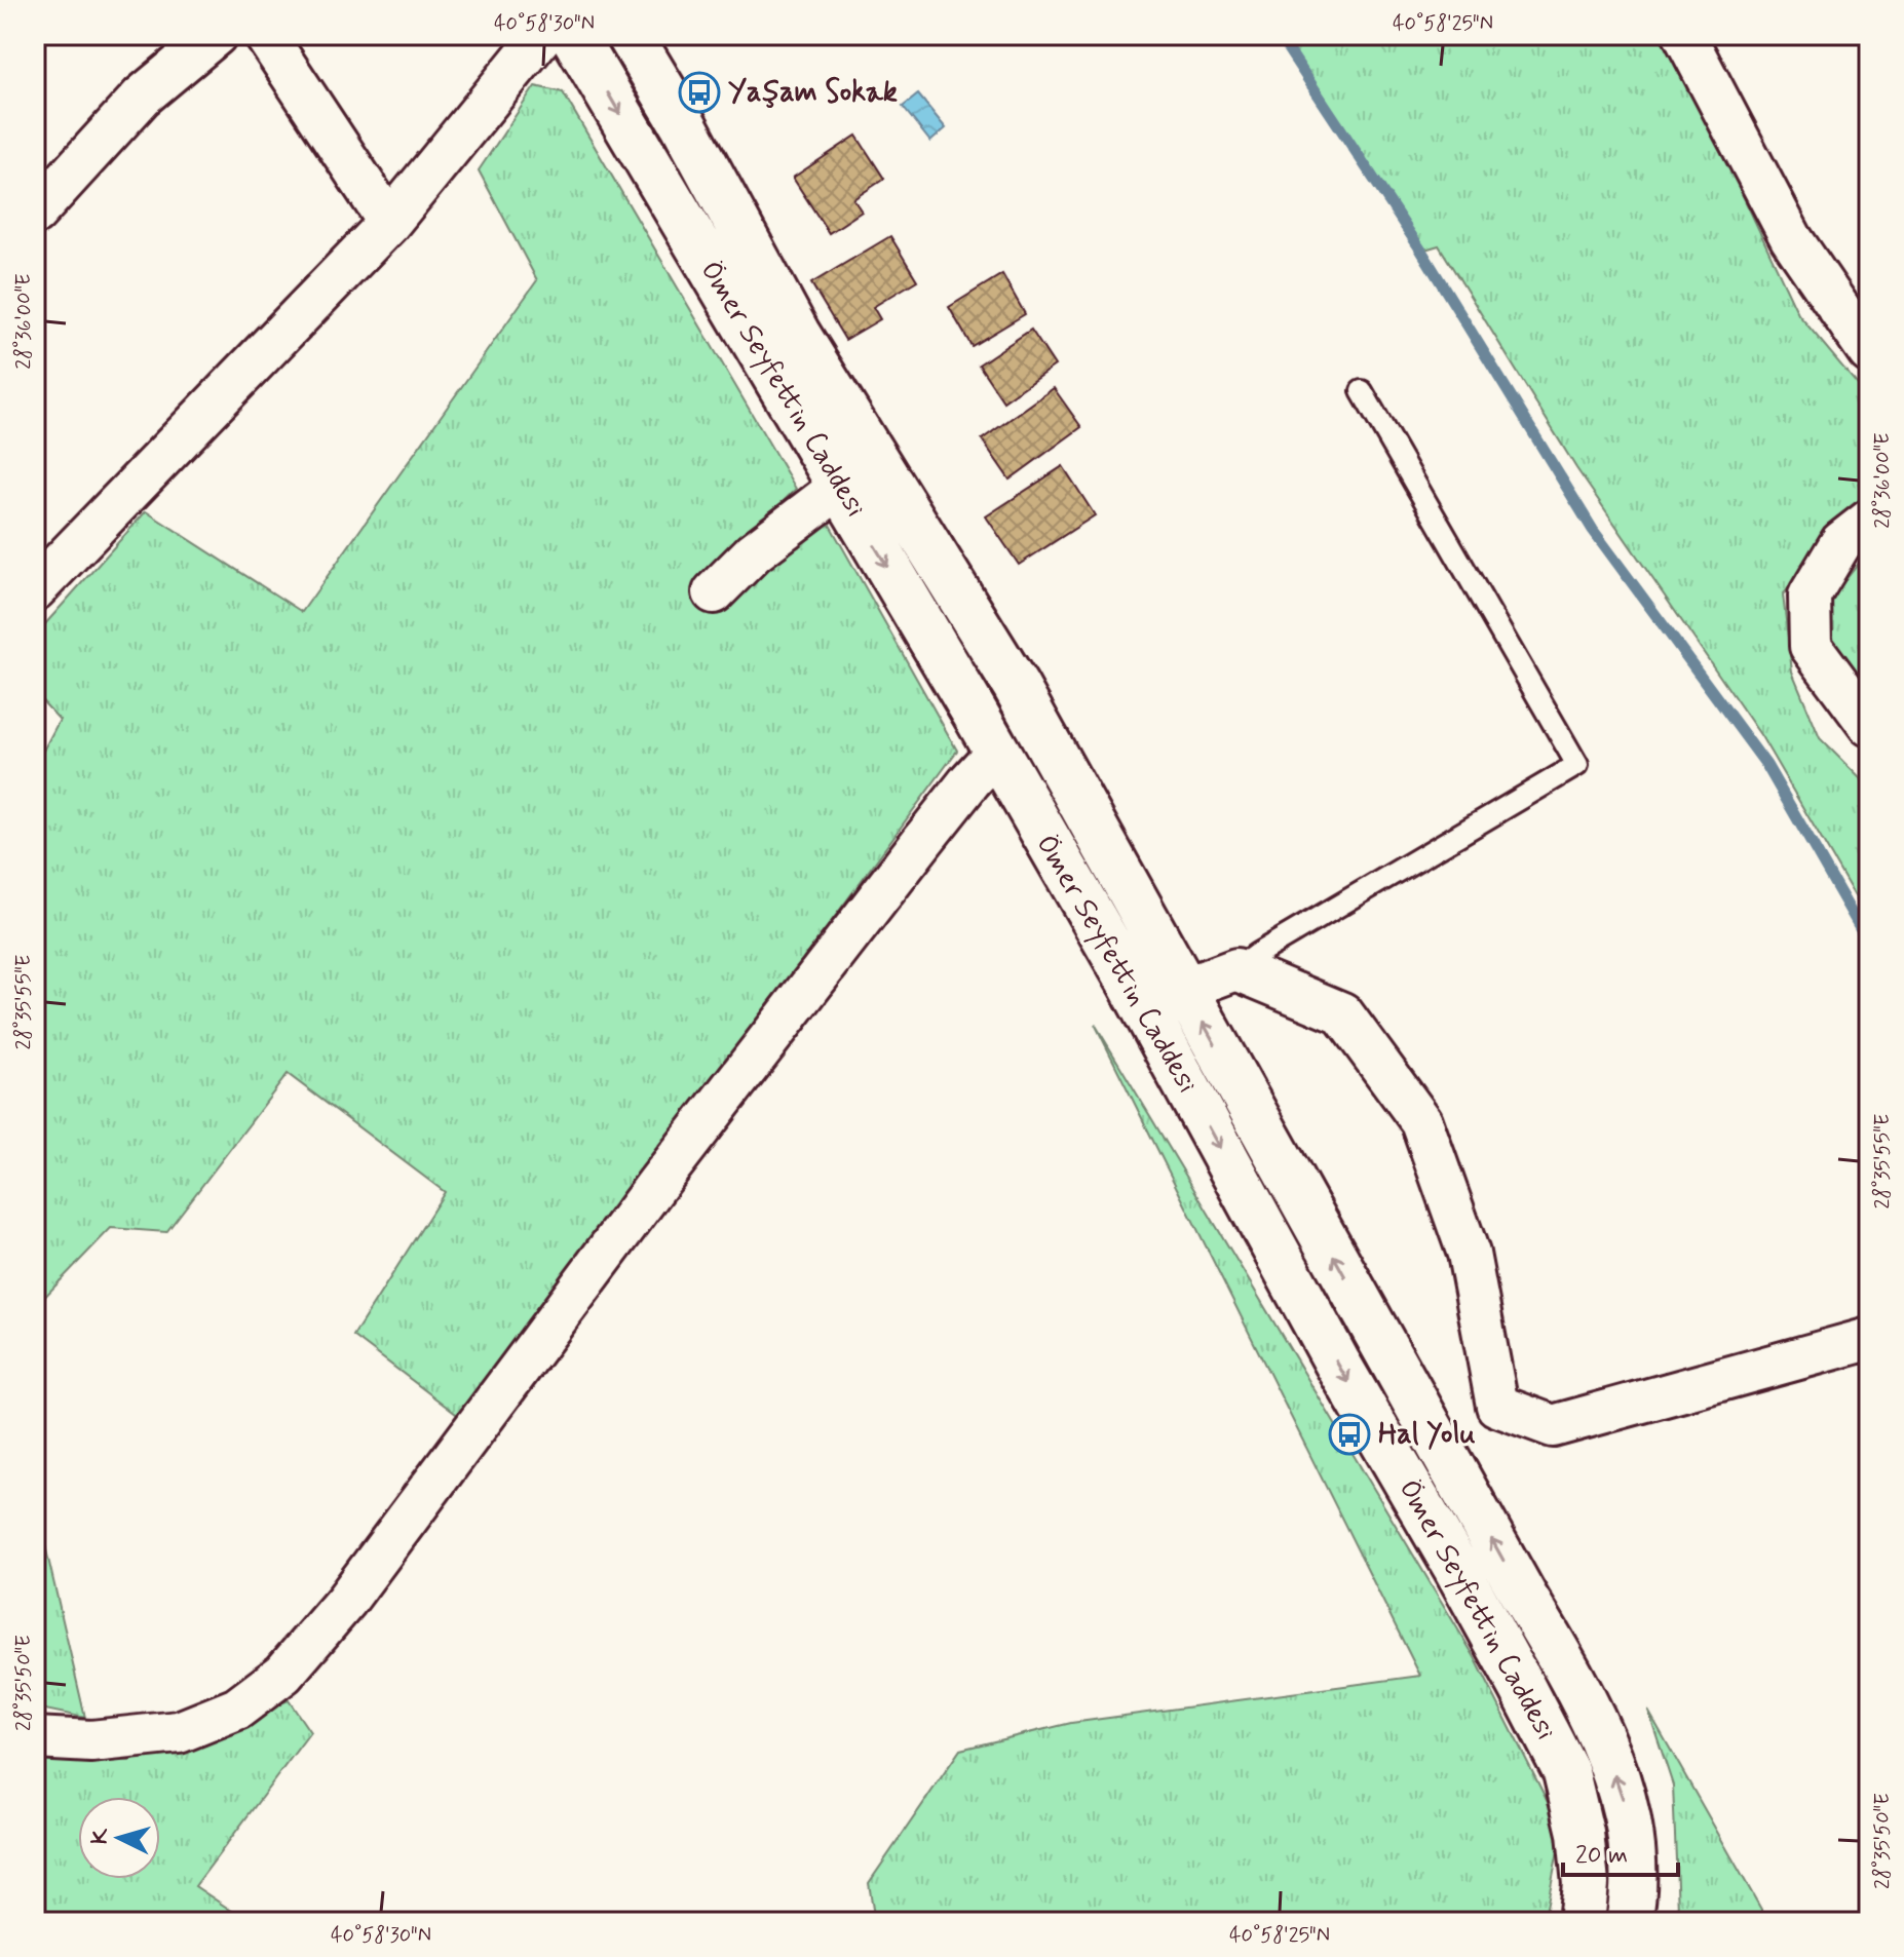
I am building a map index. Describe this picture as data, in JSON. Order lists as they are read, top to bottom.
{
  "streets": {
    "street": ["Ömer Seyfettin Caddesi"]
  },
  "places": {
    "bus stop": ["Yaşam Sokak", "Hal Yolu"]
  },
  "scale_bar": "20 m",
  "north": "left",
  "coordinates": [
    "40°58'30\"N",
    "40°58'25\"N",
    "28°36'00\"E",
    "28°35'55\"E",
    "28°35'50\"E"
  ]
}
